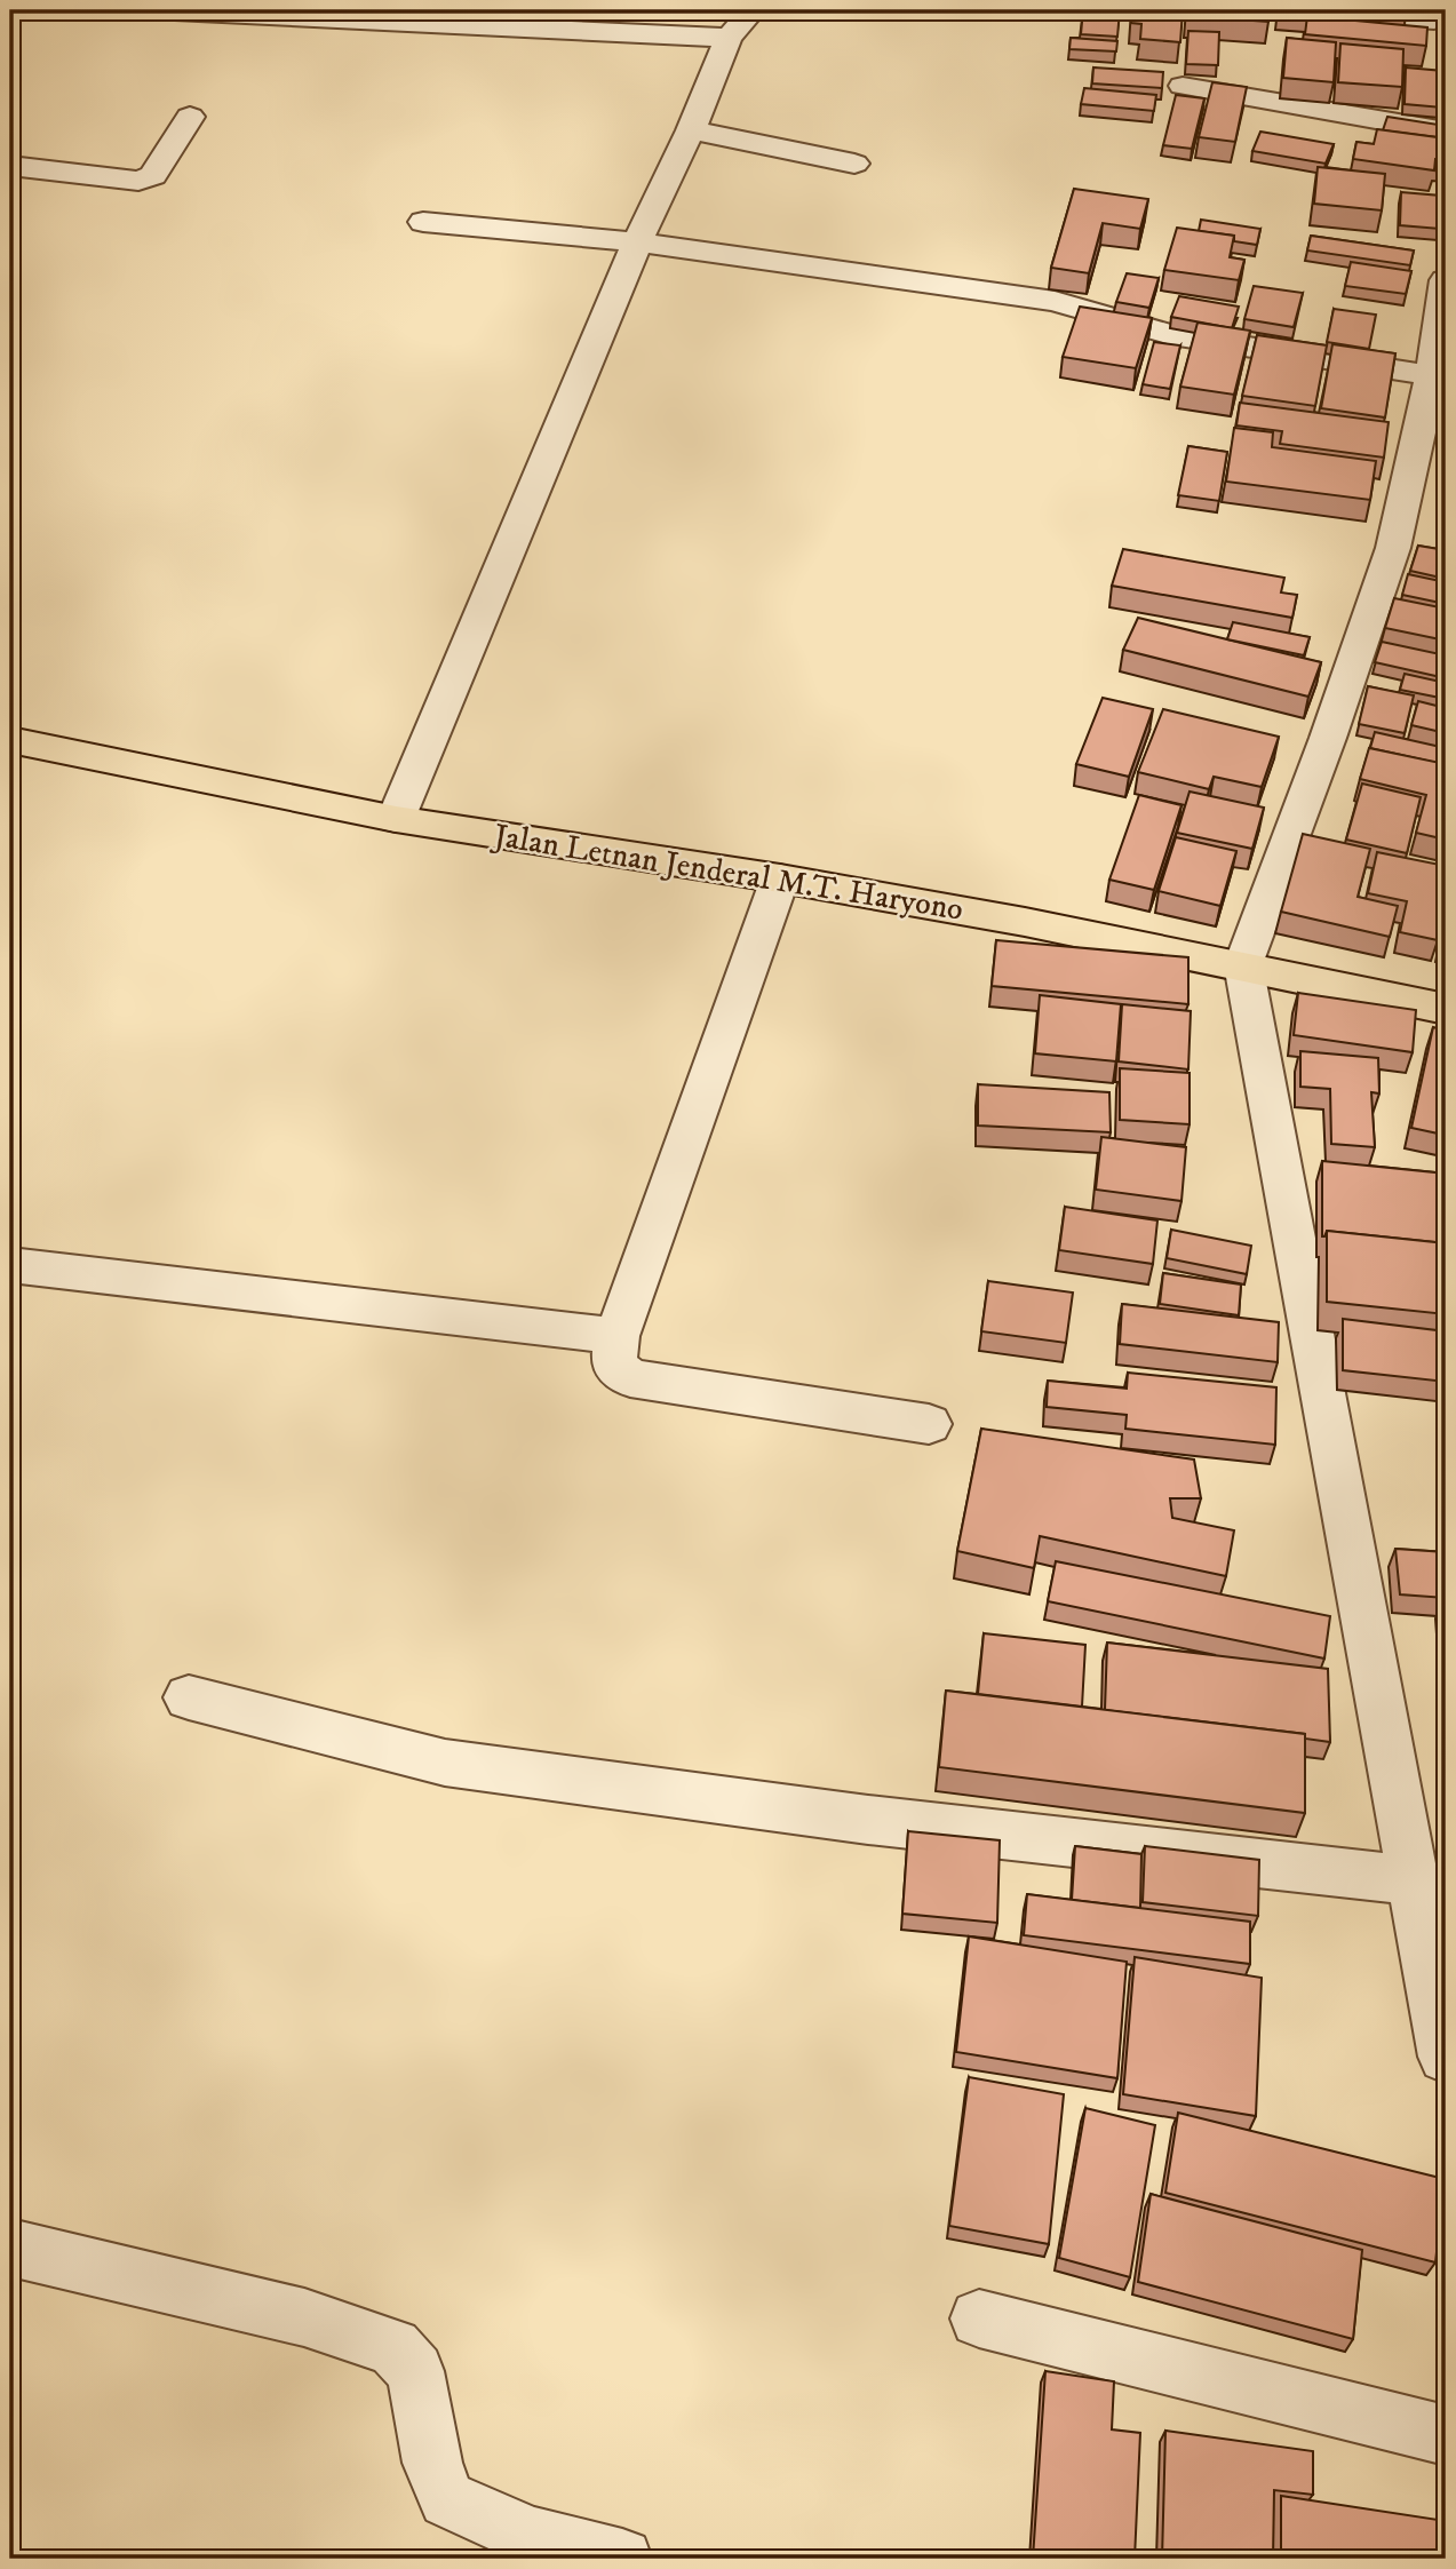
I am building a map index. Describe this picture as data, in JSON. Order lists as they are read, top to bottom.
{
  "streets": {
    "main road": ["Jalan Letnan Jenderal M.T. Haryono"]
  }
}
